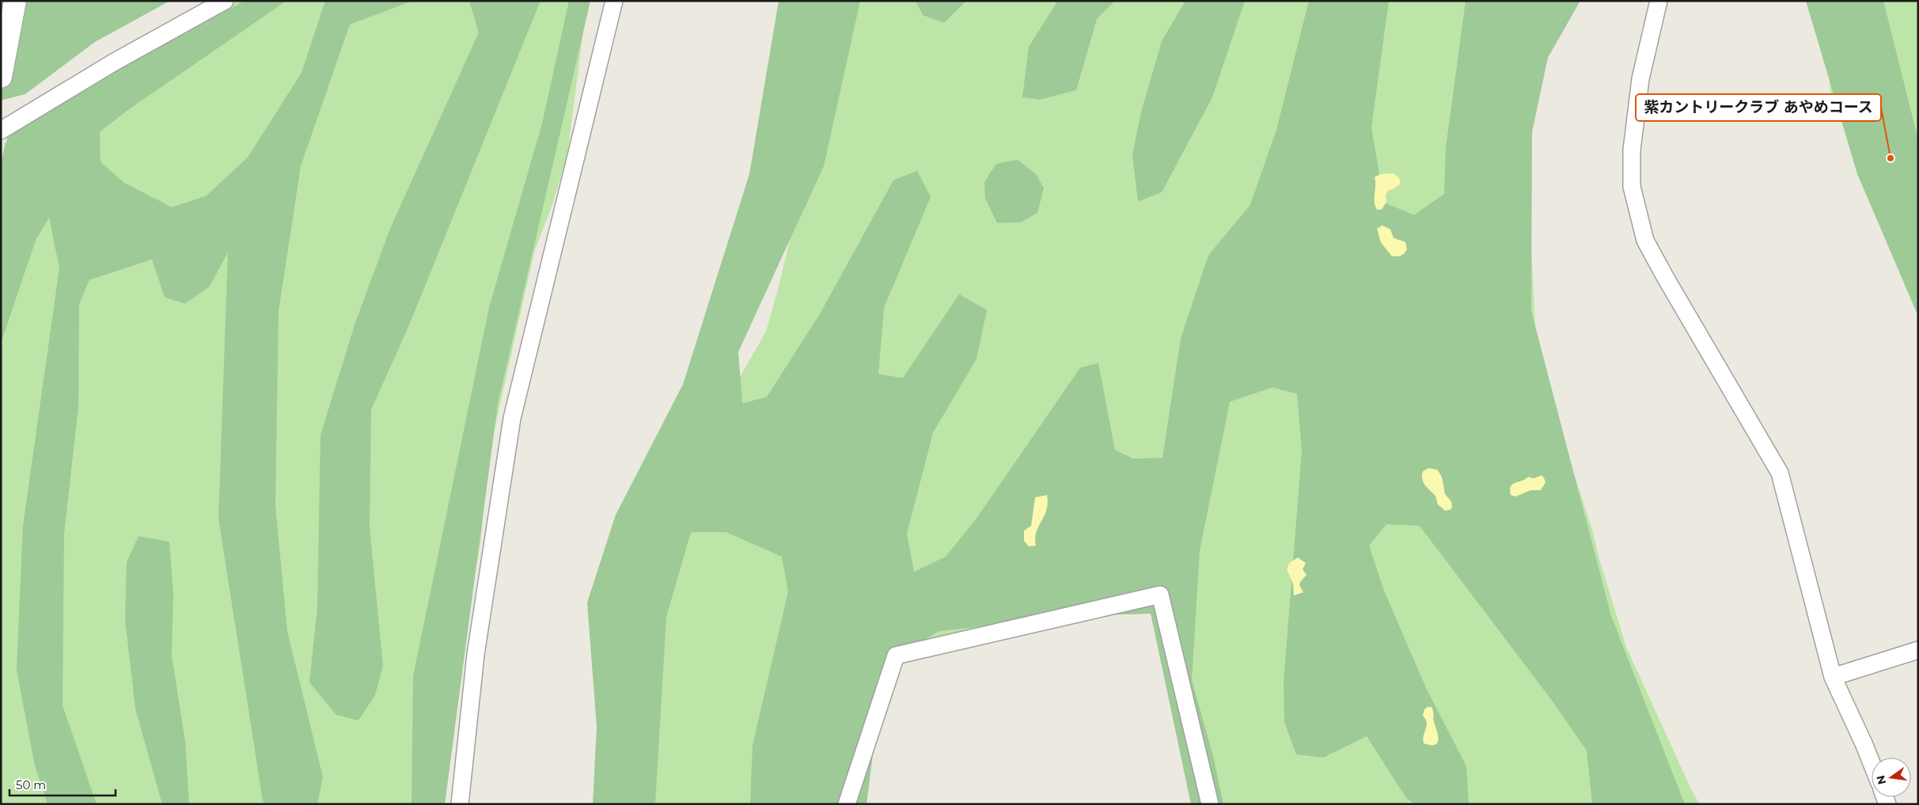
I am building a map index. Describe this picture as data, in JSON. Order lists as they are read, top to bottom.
{
  "places": ["紫カントリークラブ あやめコース"],
  "scale_bar": "50 m",
  "north": "left"
}
